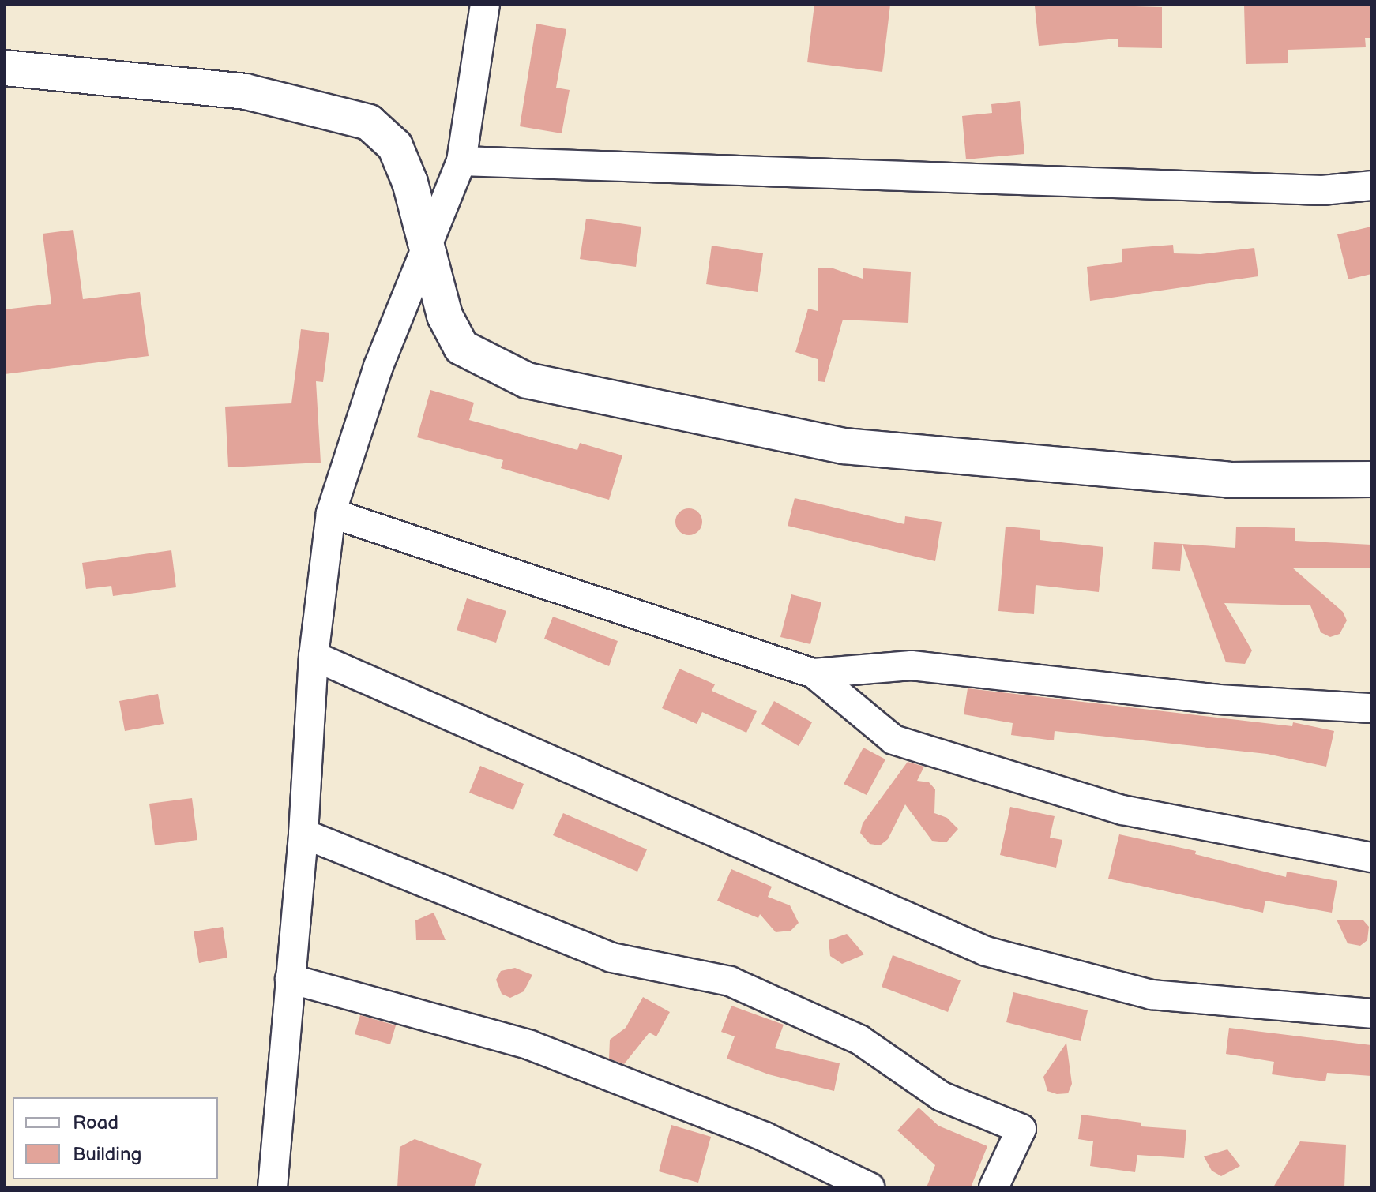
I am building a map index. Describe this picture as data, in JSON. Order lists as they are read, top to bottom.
{
  "legend": ["Road", "Building"]
}
